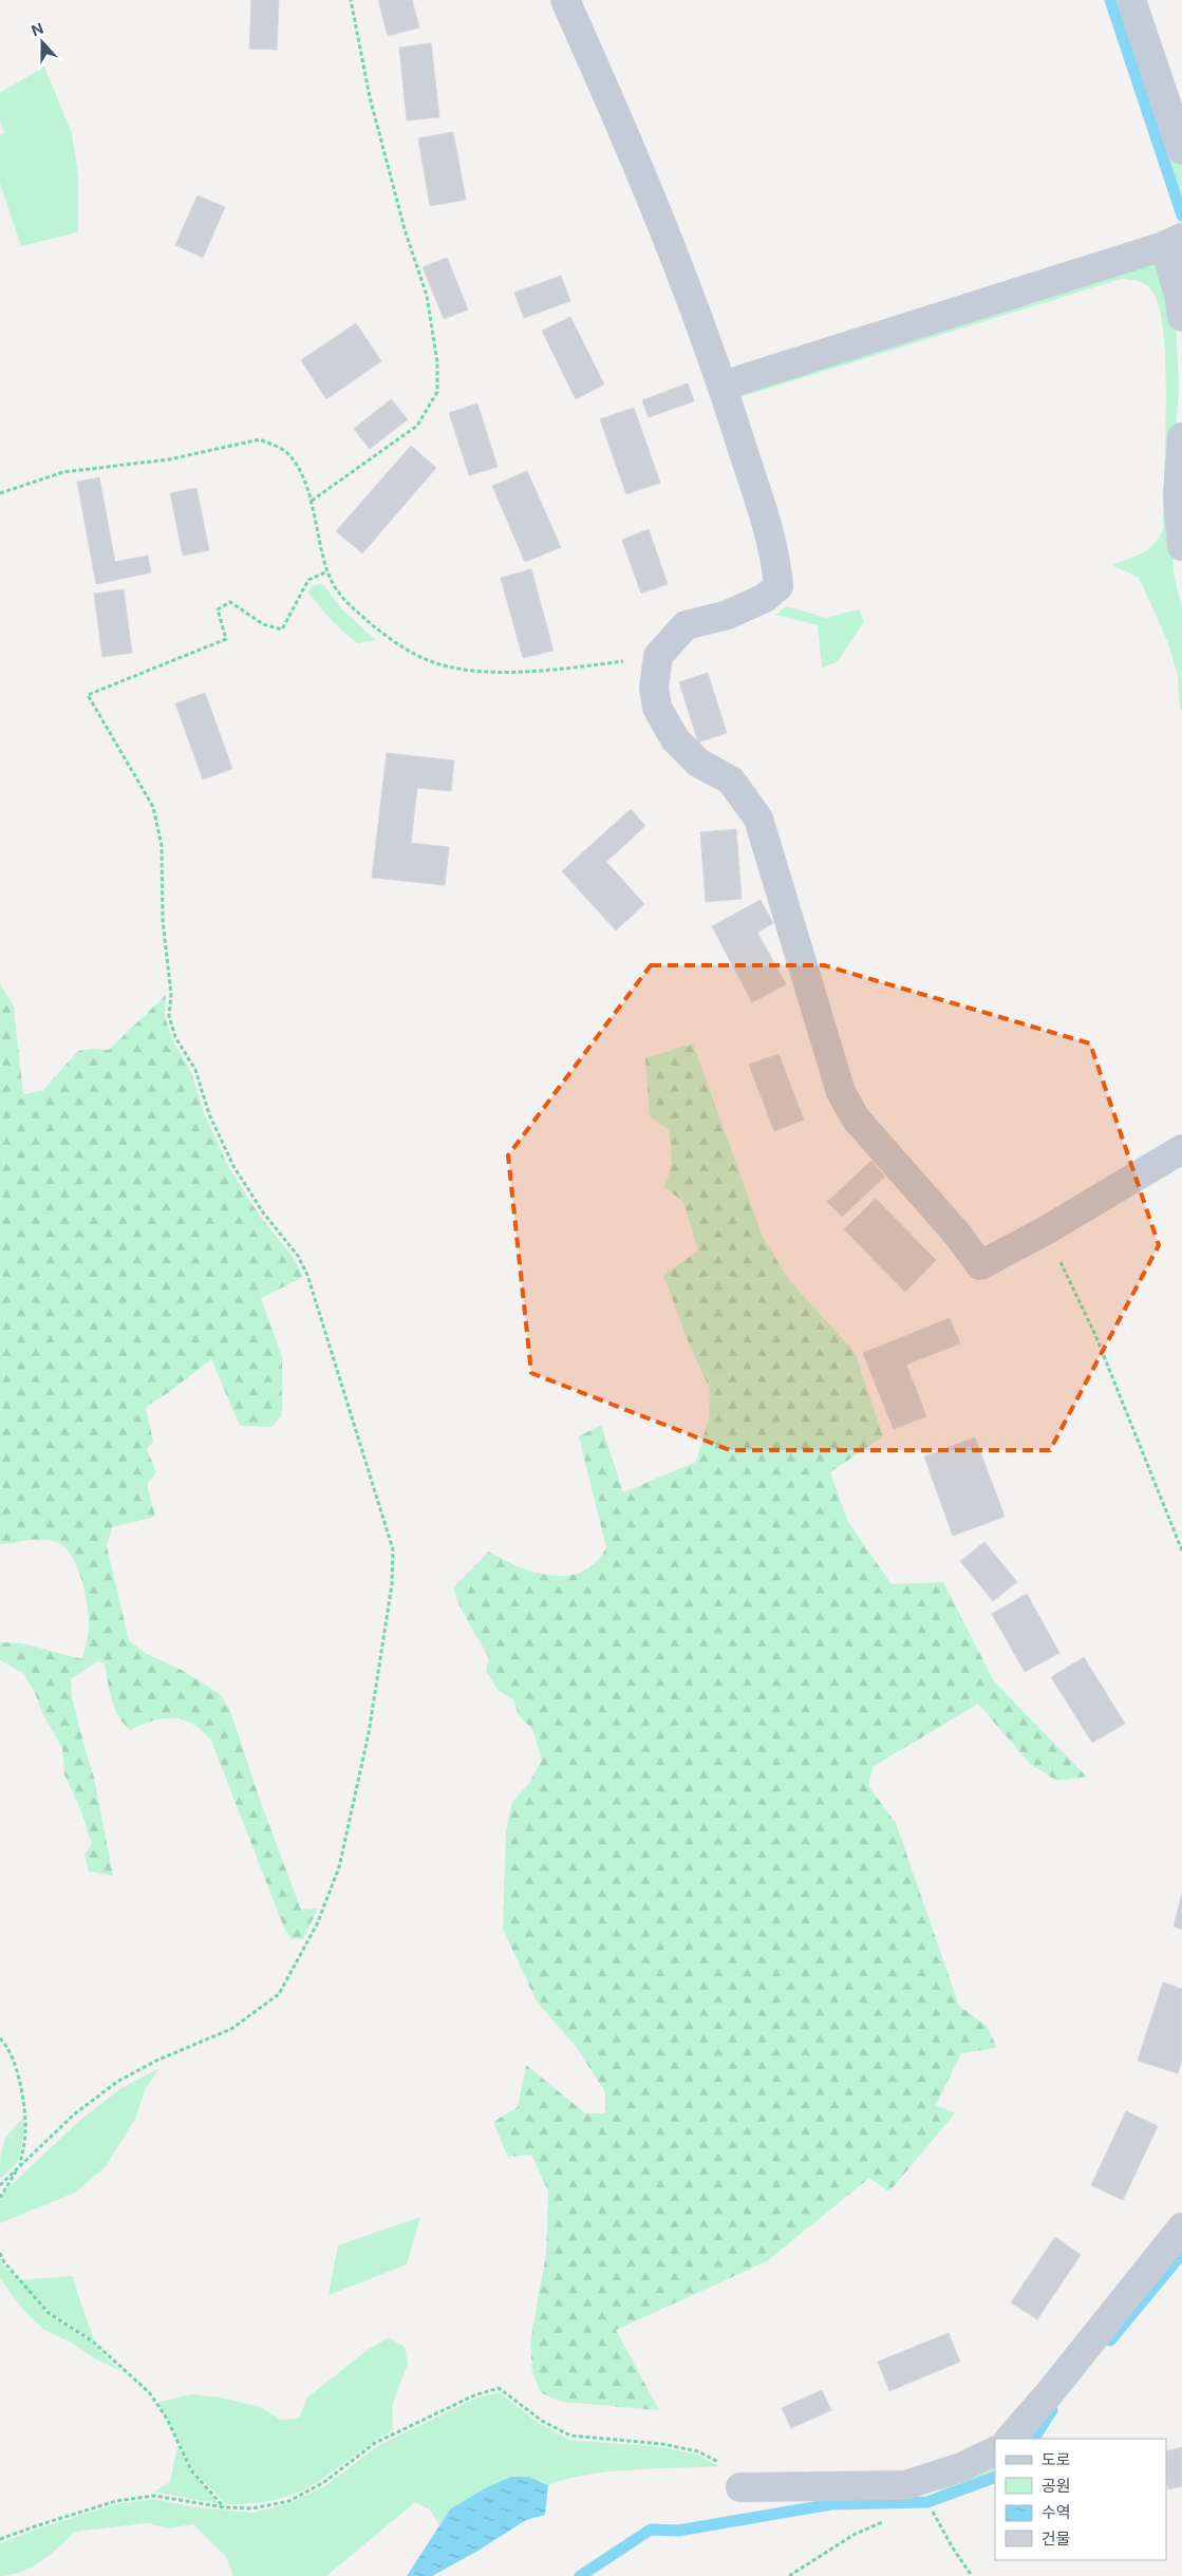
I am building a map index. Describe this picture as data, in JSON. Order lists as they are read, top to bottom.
{
  "legend": [
    "도로",
    "공원",
    "수역",
    "건물"
  ],
  "north": "top"
}
